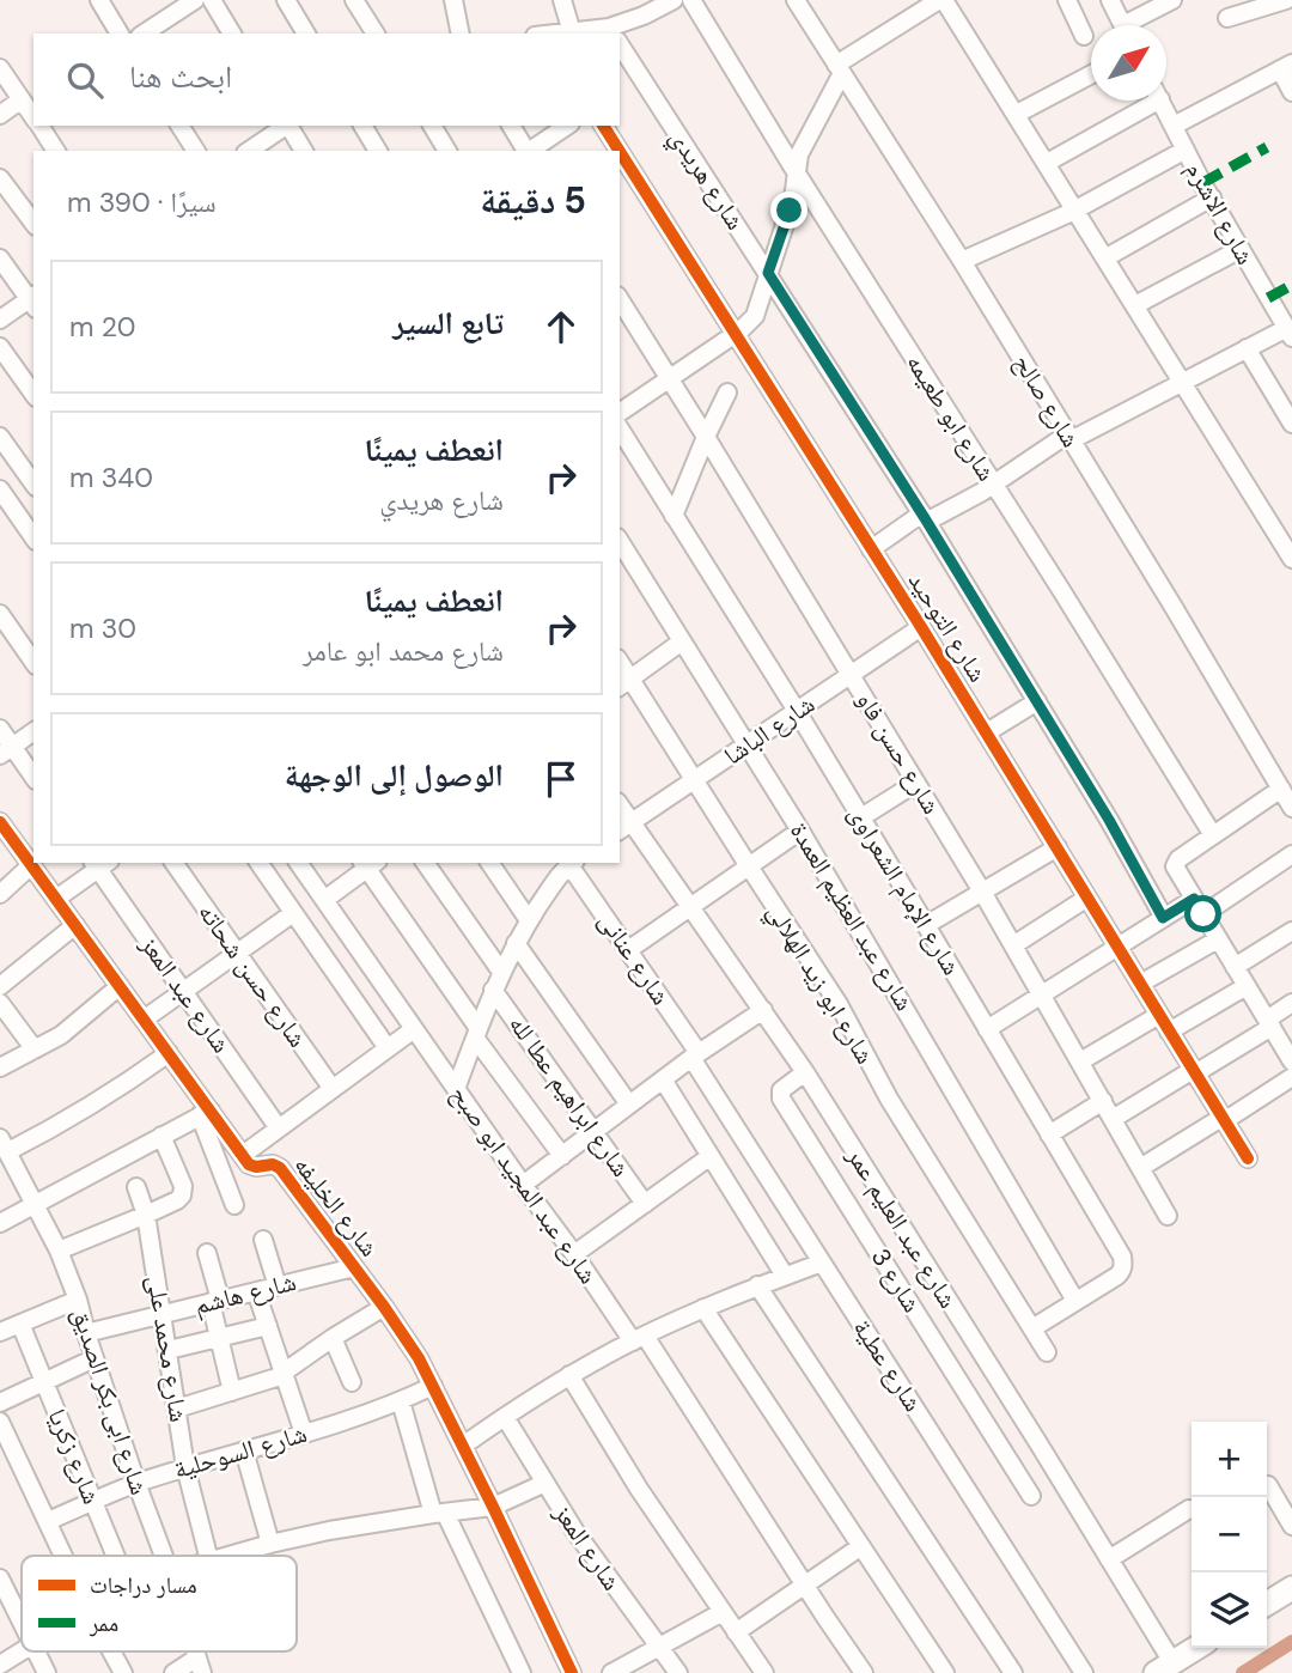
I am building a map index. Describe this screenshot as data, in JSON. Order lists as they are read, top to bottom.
{
  "streets": {
    "street": [
      "شارع هريدي",
      "شارع الاشرم",
      "شارع صالح",
      "شارع ابو طعيمه",
      "شارع التوحيد",
      "شارع الباشا",
      "شارع حسن فاو",
      "شارع الإمام الشعراوى",
      "شارع عبد العظيم العمدة",
      "شارع عنانى",
      "شارع حسن شحاته",
      "شارع ابو زيد الهلالي",
      "شارع عبد المعز",
      "شارع ابراهيم عطا لله",
      "شارع عبد المجيد ابو صبح",
      "شارع الخليفه",
      "شارع عبد العليم عمر",
      "شارع 3",
      "شارع هاشم",
      "شارع محمد على",
      "شارع عطية",
      "شارع ابى بكر الصديق",
      "شارع السوحلية",
      "شارع زكريا",
      "شارع المعز"
    ]
  },
  "crossings": [
    ["شارع التوحيد", "شارع الباشا"],
    ["شارع الباشا", "شارع حسن فاو"],
    ["شارع الباشا", "شارع الإمام الشعراوى"],
    ["شارع الباشا", "شارع عبد العظيم العمدة"],
    ["شارع الباشا", "شارع ابو زيد الهلالي"],
    ["شارع الباشا", "شارع عبد العليم عمر"],
    ["شارع الإمام الشعراوى", "شارع عبد العظيم العمدة"],
    ["شارع الإمام الشعراوى", "شارع ابو زيد الهلالي"],
    ["شارع عنانى", "شارع عطية"],
    ["شارع الخليفه", "شارع هاشم"],
    ["شارع الخليفه", "شارع السوحلية"],
    ["شارع عبد العليم عمر", "شارع 3"],
    ["شارع هاشم", "شارع محمد على"],
    ["شارع هاشم", "شارع ابى بكر الصديق"],
    ["شارع محمد على", "شارع السوحلية"],
    ["شارع ابى بكر الصديق", "شارع السوحلية"],
    ["شارع السوحلية", "شارع زكريا"]
  ],
  "legend": ["مسار دراجات", "ممر"],
  "north": "top right",
  "page": {
    "search": "ابحث هنا",
    "heading": ["5 دقيقة", "سيرًا · 390 m"],
    "list": [
      ["تابع السير", "20 m"],
      ["انعطف يمينًا", "شارع هريدي", "340 m"],
      ["انعطف يمينًا", "شارع محمد ابو عامر", "30 m"],
      "الوصول إلى الوجهة"
    ],
    "map_buttons": ["+", "−"]
  }
}
